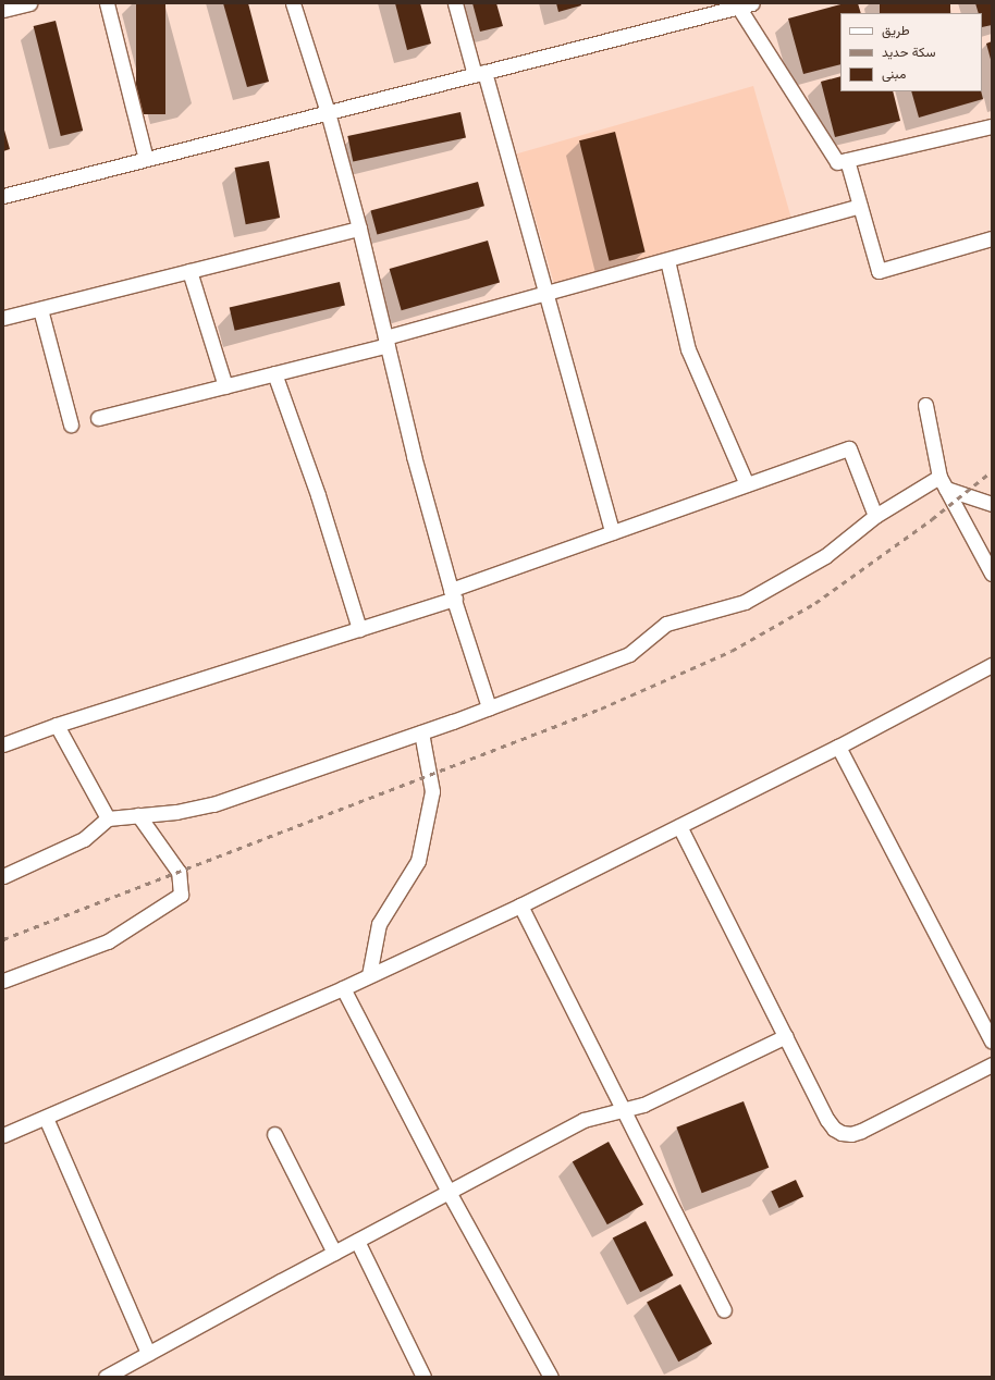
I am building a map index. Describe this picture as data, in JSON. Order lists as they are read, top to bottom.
{
  "legend": ["طريق", "سكة حديد", "مبنى"]
}
